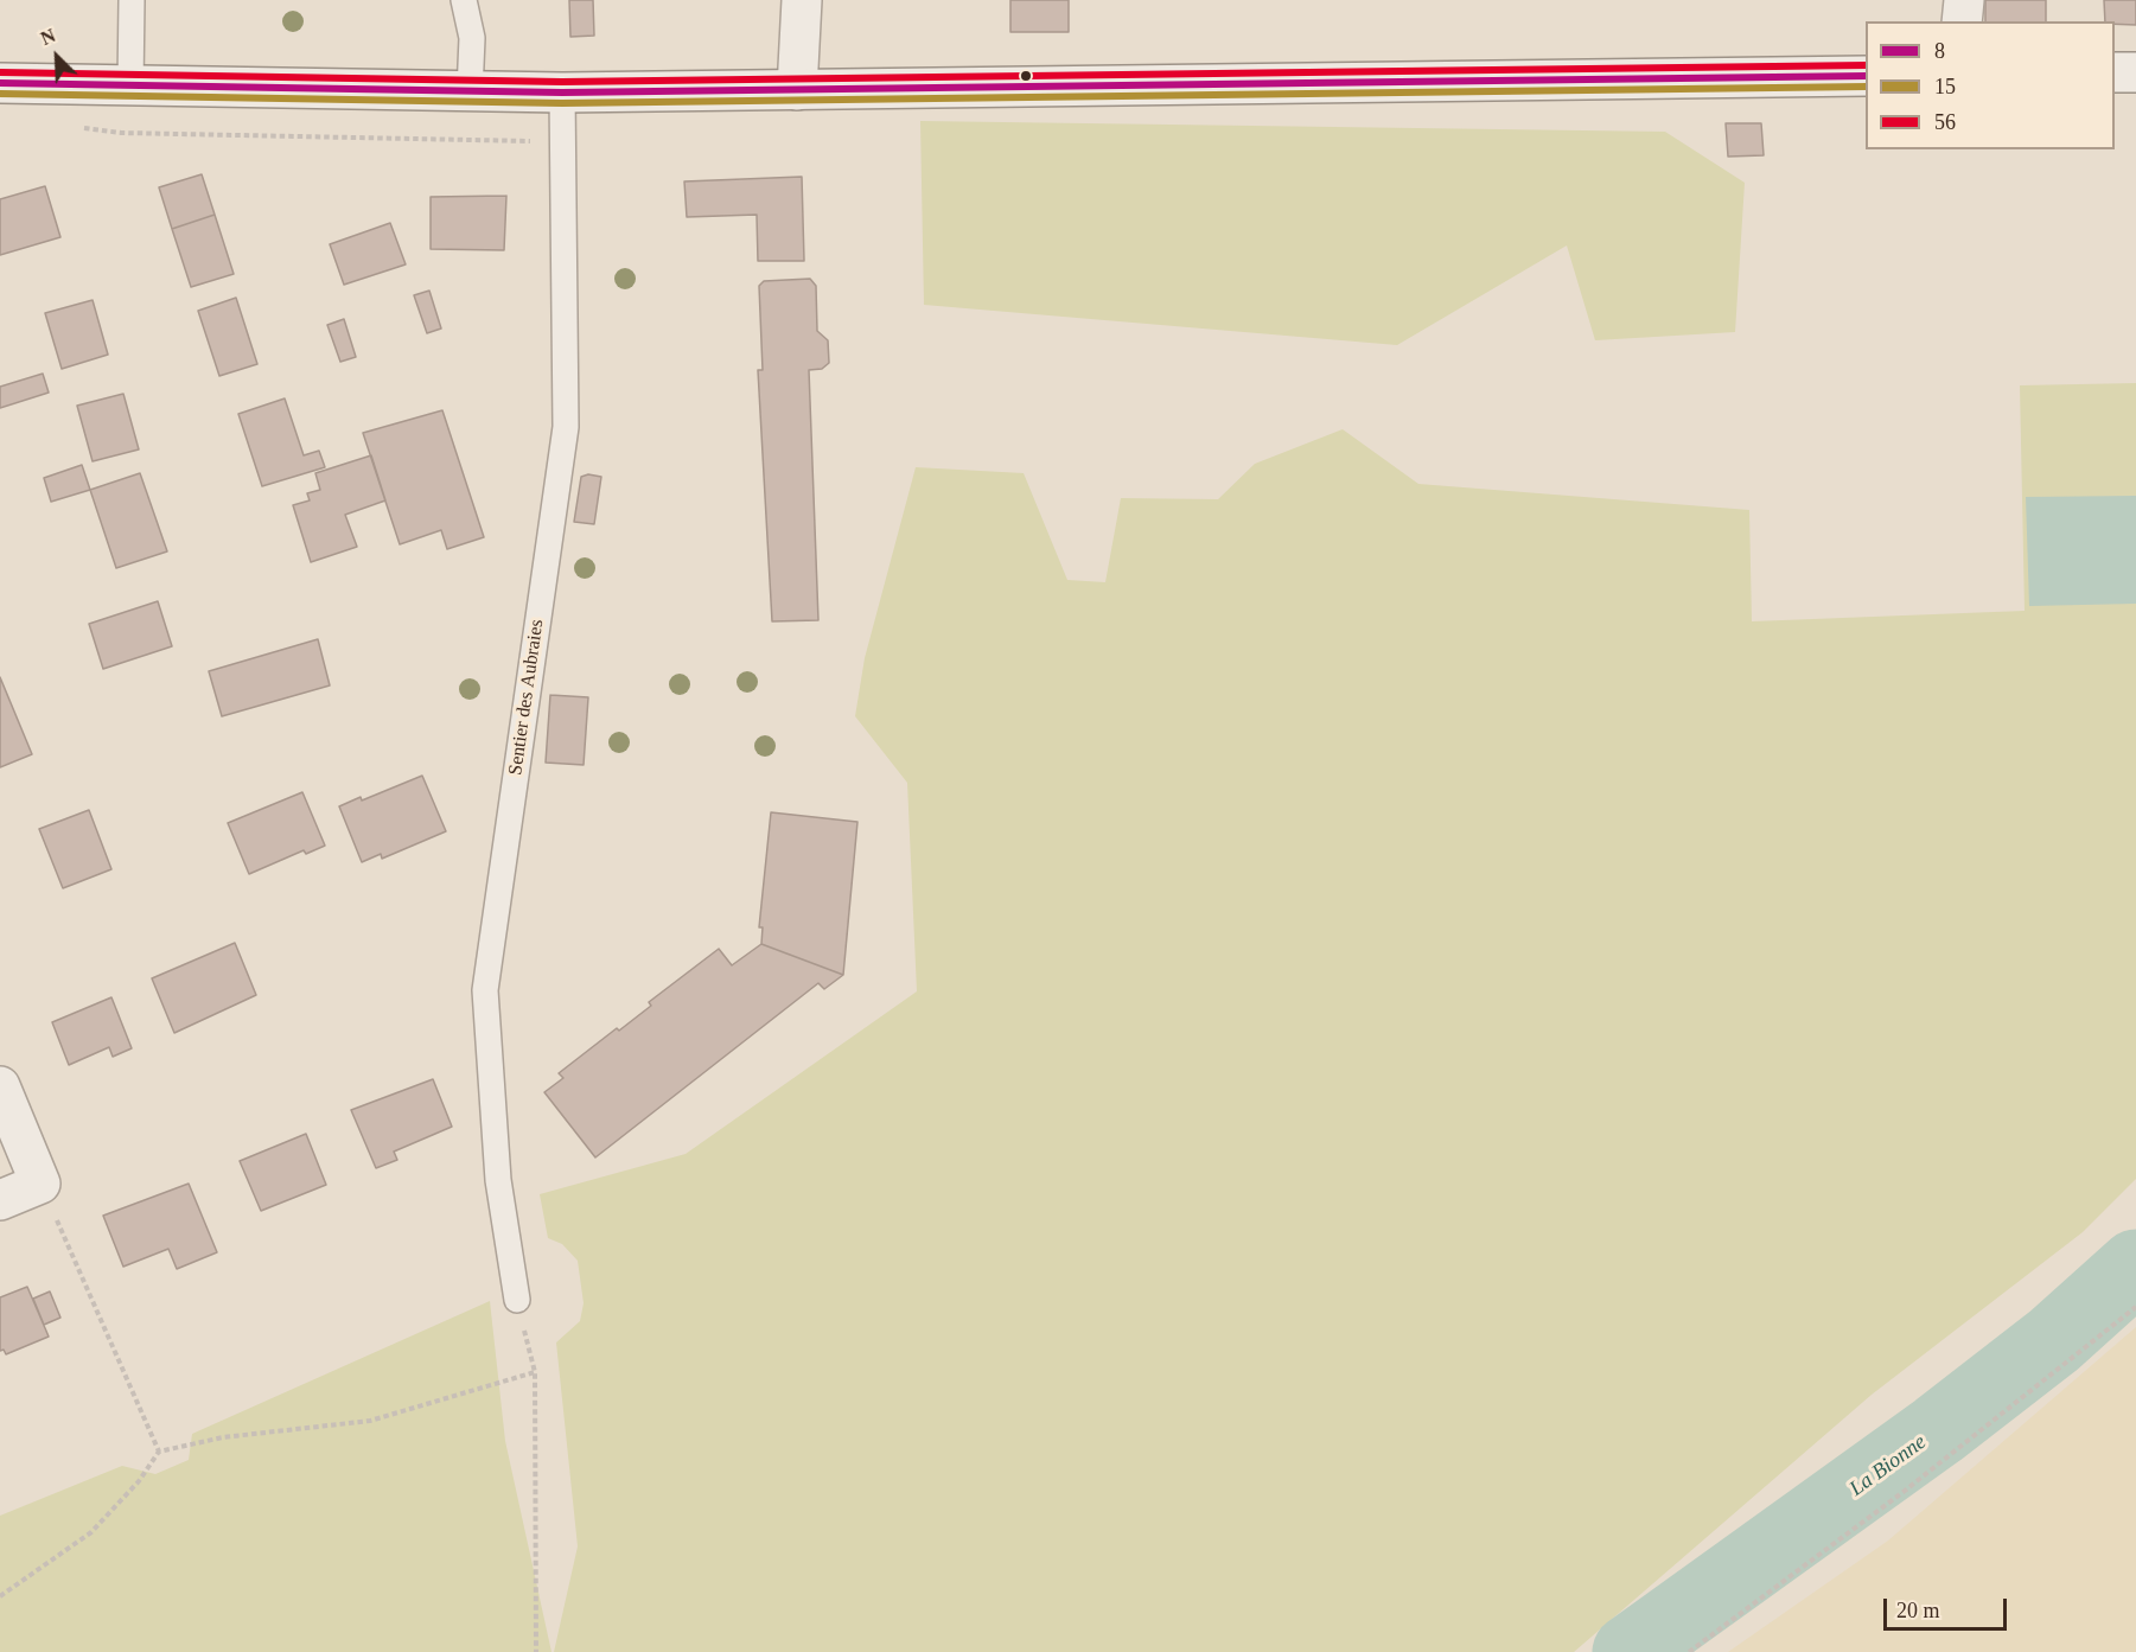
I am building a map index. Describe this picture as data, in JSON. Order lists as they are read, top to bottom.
{
  "streets": {
    "lane": ["Sentier des Aubraies"]
  },
  "water": ["La Bionne"],
  "lines": ["transit line 56", "transit line 8", "transit line 15"],
  "legend": ["8", "15", "56"],
  "scale_bar": "20 m",
  "north": "top left"
}
